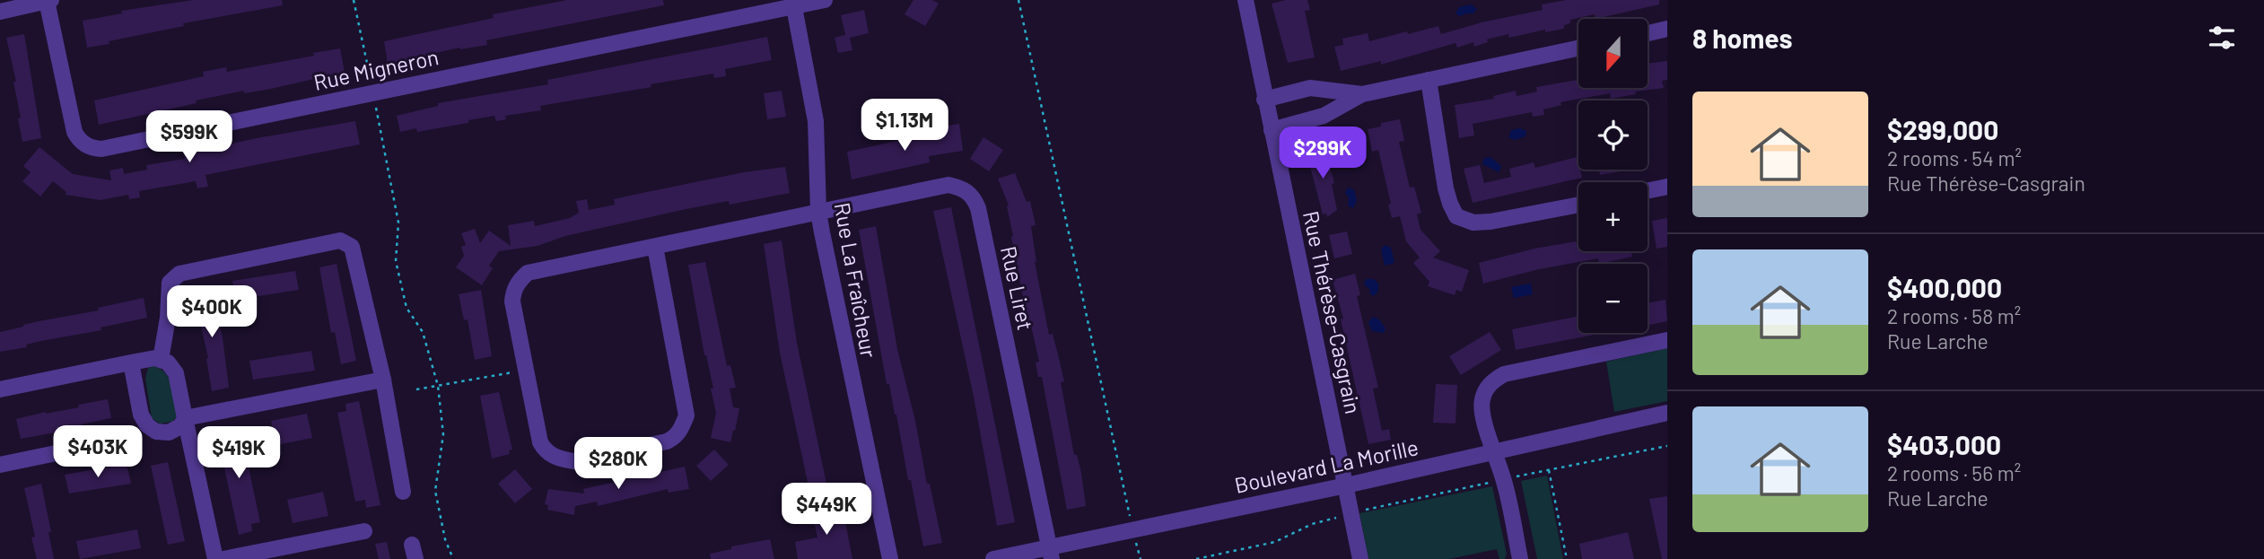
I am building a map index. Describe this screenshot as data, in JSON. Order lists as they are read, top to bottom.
{
  "streets": {
    "street": [
      "Rue Migneron",
      "Rue La Fraîcheur",
      "Rue Liret",
      "Rue Thérèse-Casgrain",
      "Boulevard La Morille"
    ]
  },
  "crossings": [
    ["Rue Migneron", "Rue La Fraîcheur"],
    ["Rue La Fraîcheur", "Rue Liret"],
    ["Rue Liret", "Boulevard La Morille"],
    ["Rue Thérèse-Casgrain", "Boulevard La Morille"]
  ],
  "north": "bottom",
  "page": {
    "heading": "8 homes",
    "map_buttons": ["+", "−"],
    "list": [
      {
        "name": "$299,000",
        "note": "2 rooms · 54 m² · Rue Thérèse-Casgrain"
      },
      {
        "name": "$400,000",
        "note": "2 rooms · 58 m² · Rue Larche"
      },
      {
        "name": "$403,000",
        "note": "2 rooms · 56 m² · Rue Larche"
      }
    ],
    "price": [
      "$1.13M",
      "$599K",
      "$299K",
      "$400K",
      "$403K",
      "$419K",
      "$280K",
      "$449K"
    ]
  }
}
